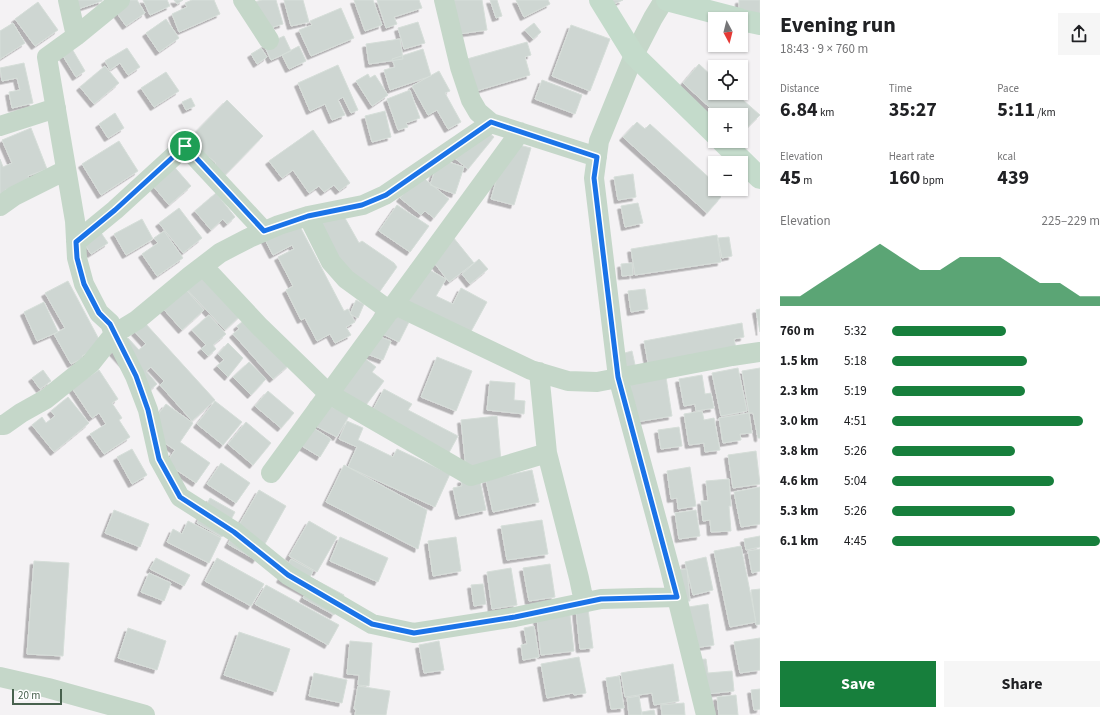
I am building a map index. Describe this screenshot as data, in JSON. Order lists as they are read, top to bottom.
{
  "scale_bar": "20 m",
  "north": "bottom",
  "page": {
    "heading": ["Evening run", "18:43 · 9 × 760 m"],
    "map_buttons": ["+", "−"],
    "stats": [
      ["Distance", "6.84 km"],
      ["Time", "35:27"],
      ["Pace", "5:11 /km"],
      ["Elevation", "45 m"],
      ["Heart rate", "160 bpm"],
      ["kcal", "439"]
    ],
    "chart": ["Elevation", "225–229 m"],
    "list": [
      {
        "name": "760 m",
        "note": "5:32"
      },
      {
        "name": "1.5 km",
        "note": "5:18"
      },
      {
        "name": "2.3 km",
        "note": "5:19"
      },
      {
        "name": "3.0 km",
        "note": "4:51"
      },
      {
        "name": "3.8 km",
        "note": "5:26"
      },
      {
        "name": "4.6 km",
        "note": "5:04"
      },
      {
        "name": "5.3 km",
        "note": "5:26"
      },
      {
        "name": "6.1 km",
        "note": "4:45"
      }
    ],
    "buttons": ["Save", "Share"],
    "scale": "20 m"
  }
}
